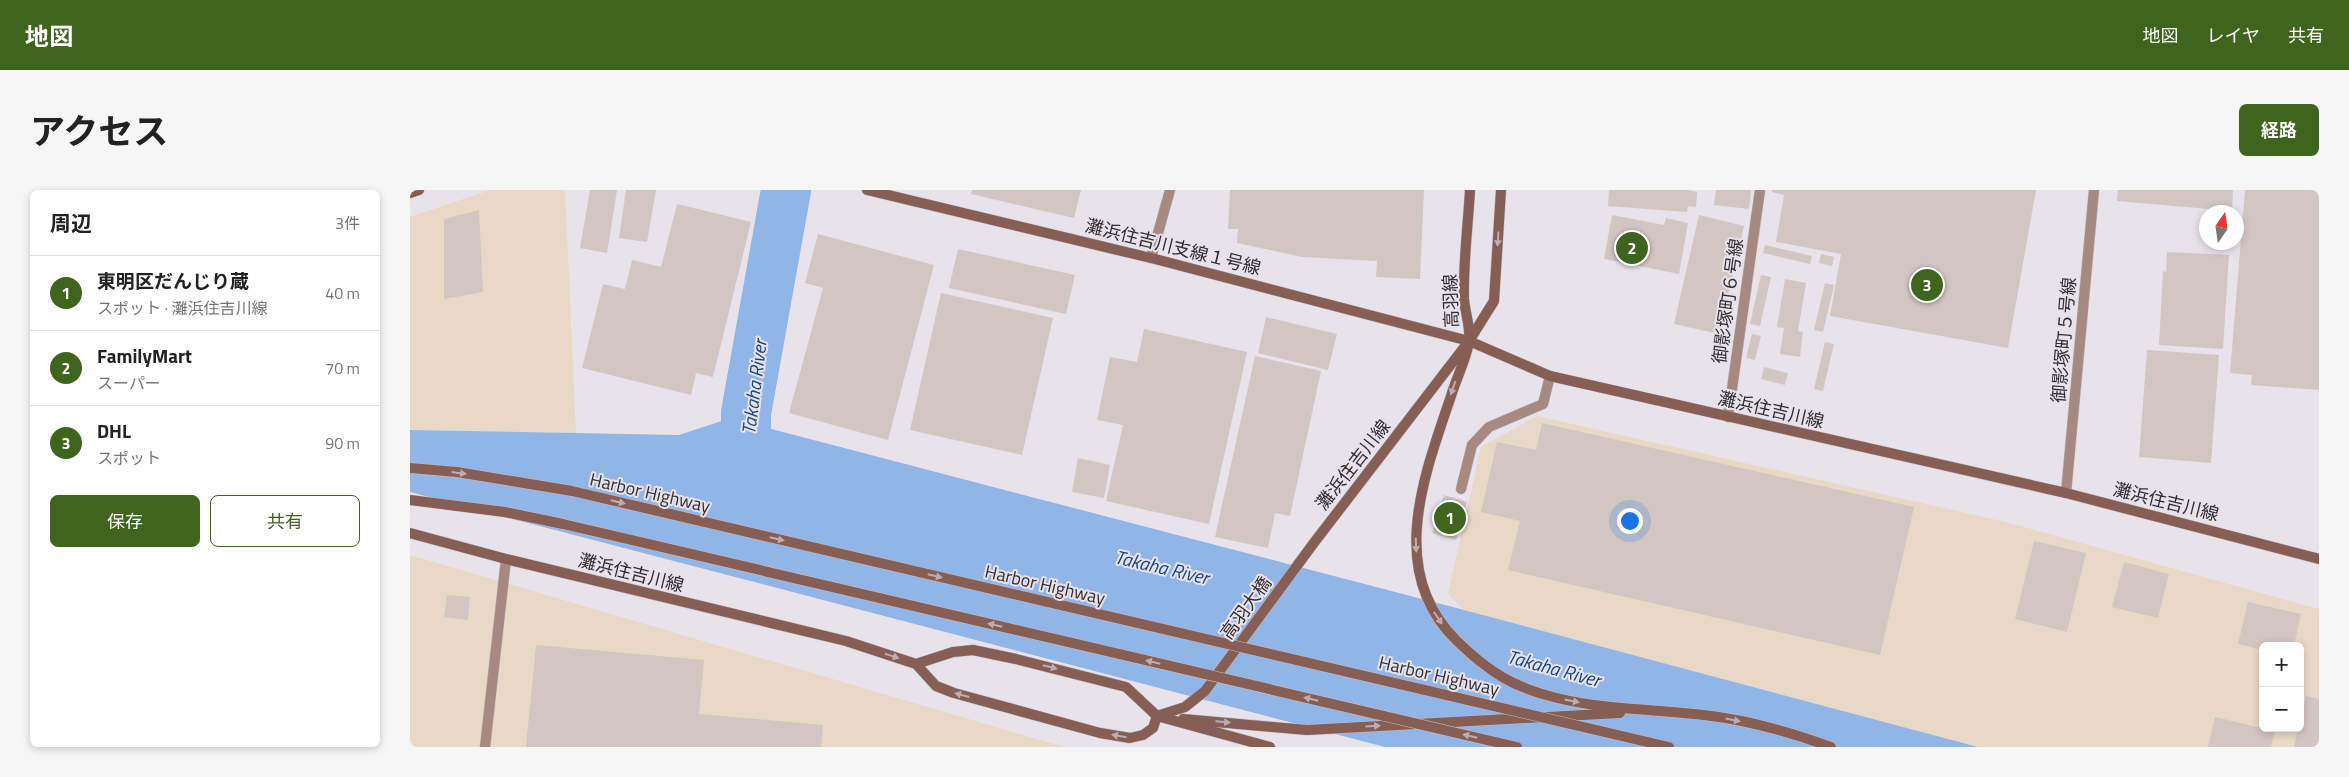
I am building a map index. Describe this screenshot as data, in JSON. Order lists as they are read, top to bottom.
{
  "streets": {
    "street": [
      "灘浜住吉川支線１号線",
      "高羽線",
      "御影塚町６号線",
      "御影塚町５号線",
      "灘浜住吉川線",
      "Harbor Highway",
      "高羽大橋"
    ]
  },
  "crossings": [
    ["灘浜住吉川支線１号線", "高羽線"],
    ["灘浜住吉川支線１号線", "灘浜住吉川線"],
    ["高羽線", "灘浜住吉川線"],
    ["御影塚町６号線", "灘浜住吉川線"],
    ["御影塚町５号線", "灘浜住吉川線"],
    ["灘浜住吉川線", "高羽大橋"]
  ],
  "water": ["Takaha River"],
  "north": "top",
  "page": {
    "header": "地図",
    "nav": ["地図", "レイヤ", "共有"],
    "title": "アクセス",
    "buttons": [
      "経路",
      ["保存", "共有"]
    ],
    "heading": ["周辺", "3件"],
    "pins": ["2", "3", "1"],
    "list": [
      {
        "mark": "1",
        "name": "東明区だんじり蔵",
        "note": "スポット · 灘浜住吉川線",
        "value": "40 m"
      },
      {
        "mark": "2",
        "name": "FamilyMart",
        "note": "スーパー",
        "value": "70 m"
      },
      {
        "mark": "3",
        "name": "DHL",
        "note": "スポット",
        "value": "90 m"
      }
    ],
    "map_buttons": ["+", "−"]
  }
}
